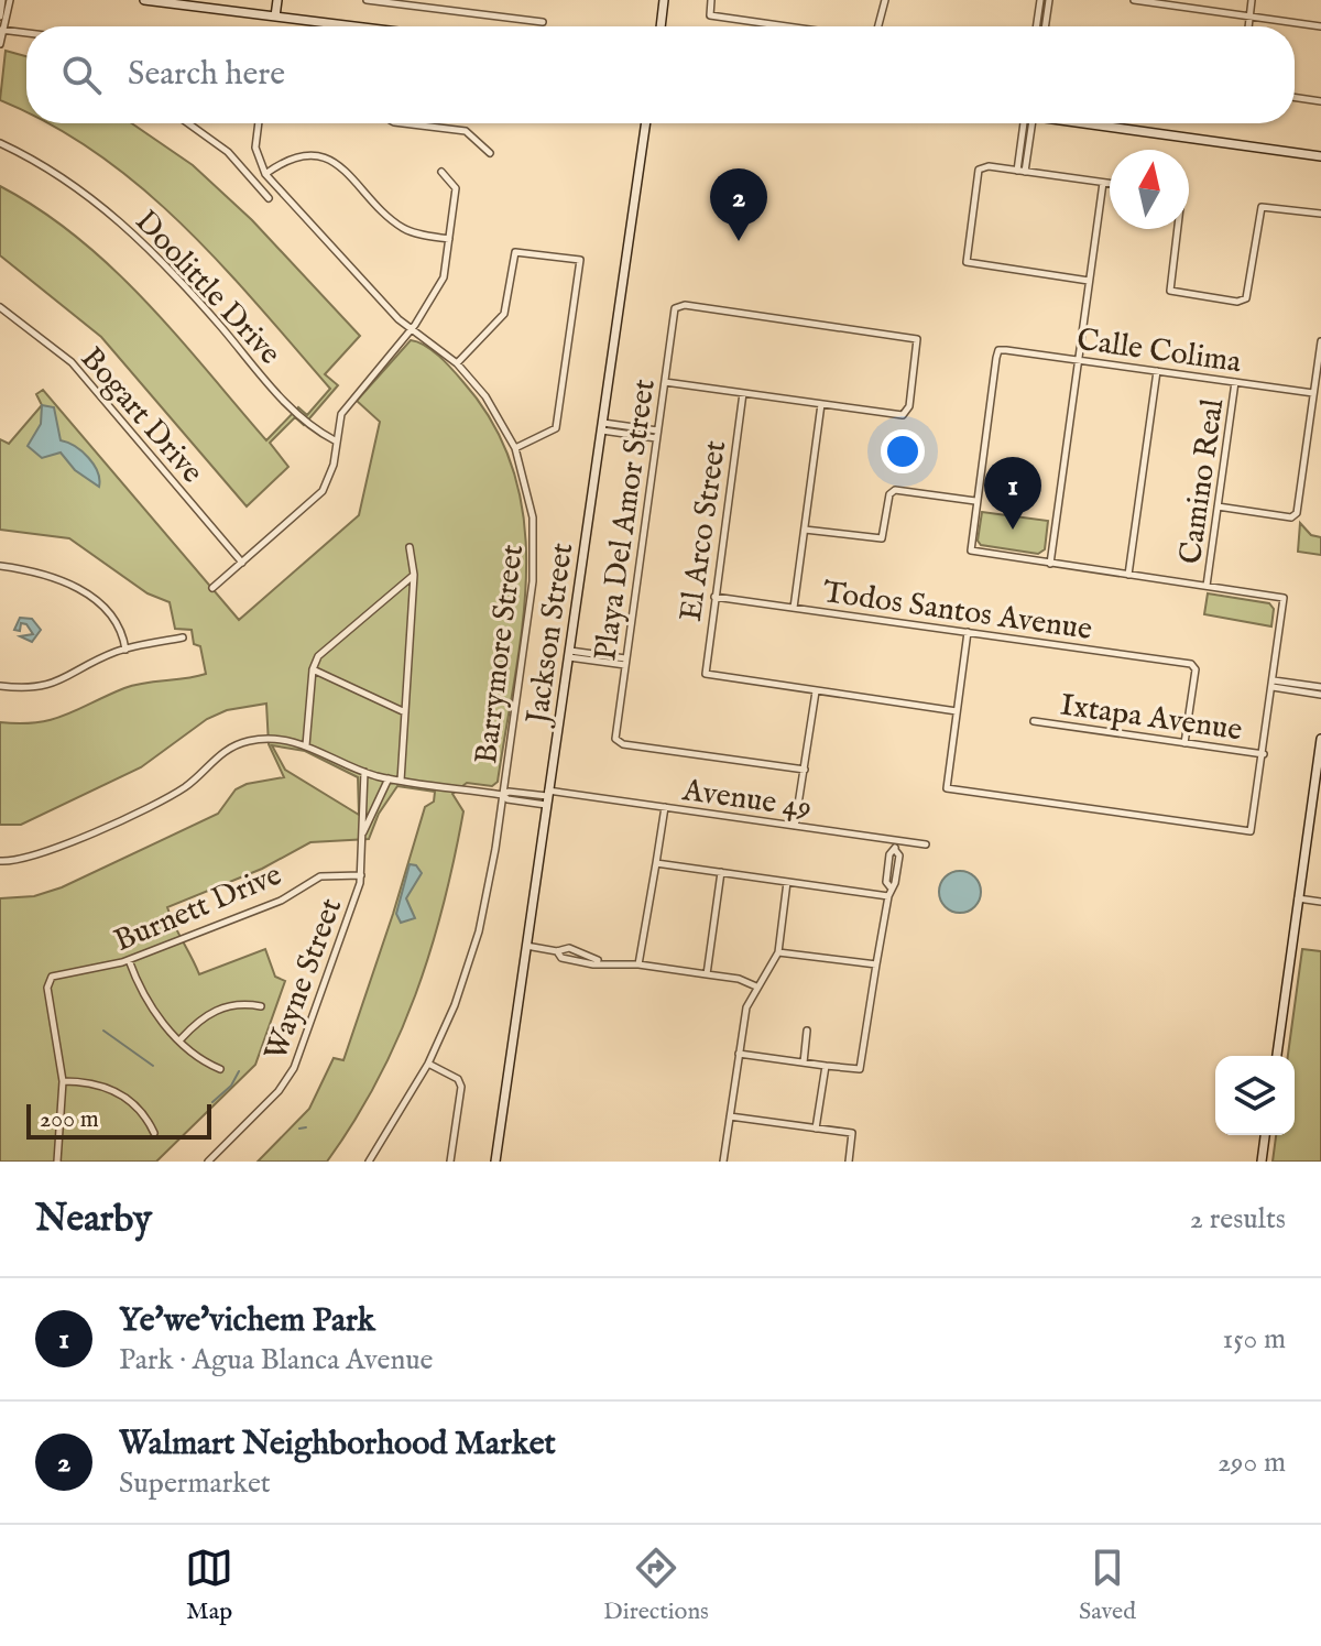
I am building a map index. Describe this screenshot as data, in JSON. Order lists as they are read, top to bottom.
{
  "streets": {
    "main road": ["Jackson Street"],
    "street": [
      "Doolittle Drive",
      "Calle Colima",
      "Bogart Drive",
      "Camino Real",
      "Playa Del Amor Street",
      "El Arco Street",
      "Todos Santos Avenue",
      "Barrymore Street",
      "Ixtapa Avenue",
      "Avenue 49",
      "Burnett Drive",
      "Wayne Street"
    ]
  },
  "crossings": [
    ["Calle Colima", "Camino Real"],
    ["El Arco Street", "Todos Santos Avenue"],
    ["Todos Santos Avenue", "Ixtapa Avenue"],
    ["Jackson Street", "Avenue 49"],
    ["Barrymore Street", "Avenue 49"],
    ["Avenue 49", "Wayne Street"],
    ["Burnett Drive", "Wayne Street"]
  ],
  "scale_bar": "200 m",
  "north": "top",
  "page": {
    "search": "Search here",
    "pins": ["2", "1"],
    "scale": "200 m",
    "heading": ["Nearby", "2 results"],
    "list": [
      {
        "mark": "1",
        "name": "Ye'we'vichem Park",
        "note": "Park · Agua Blanca Avenue",
        "value": "150 m"
      },
      {
        "mark": "2",
        "name": "Walmart Neighborhood Market",
        "note": "Supermarket",
        "value": "290 m"
      }
    ],
    "nav": ["Map", "Directions", "Saved"]
  }
}
